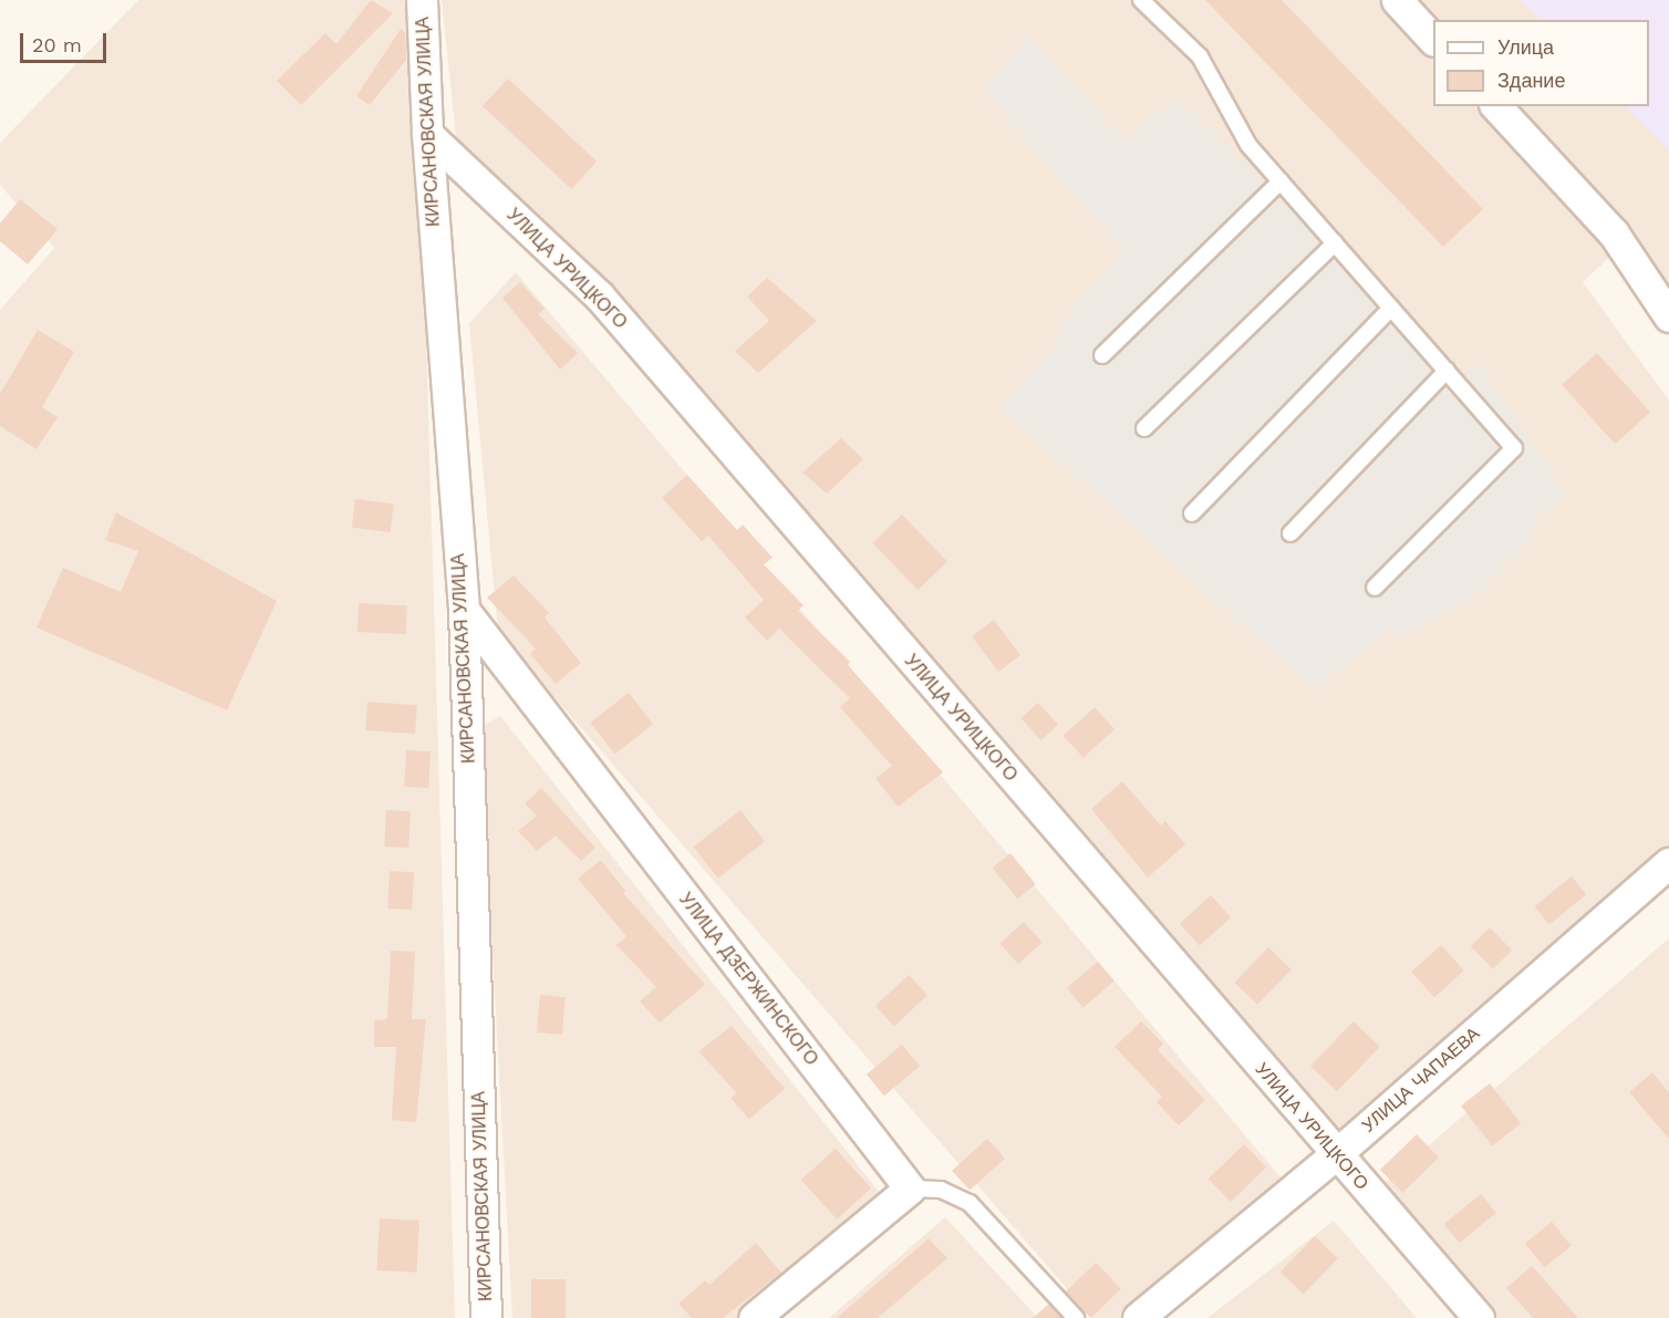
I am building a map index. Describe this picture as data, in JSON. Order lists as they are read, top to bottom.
{
  "streets": {
    "street": [
      "КИРСАНОВСКАЯ УЛИЦА",
      "УЛИЦА УРИЦКОГО",
      "УЛИЦА ДЗЕРЖИНСКОГО",
      "УЛИЦА ЧАПАЕВА"
    ]
  },
  "crossings": [
    ["КИРСАНОВСКАЯ УЛИЦА", "УЛИЦА УРИЦКОГО"],
    ["КИРСАНОВСКАЯ УЛИЦА", "УЛИЦА ДЗЕРЖИНСКОГО"],
    ["УЛИЦА УРИЦКОГО", "УЛИЦА ЧАПАЕВА"]
  ],
  "legend": ["Улица", "Здание"],
  "scale_bar": "20 m"
}
